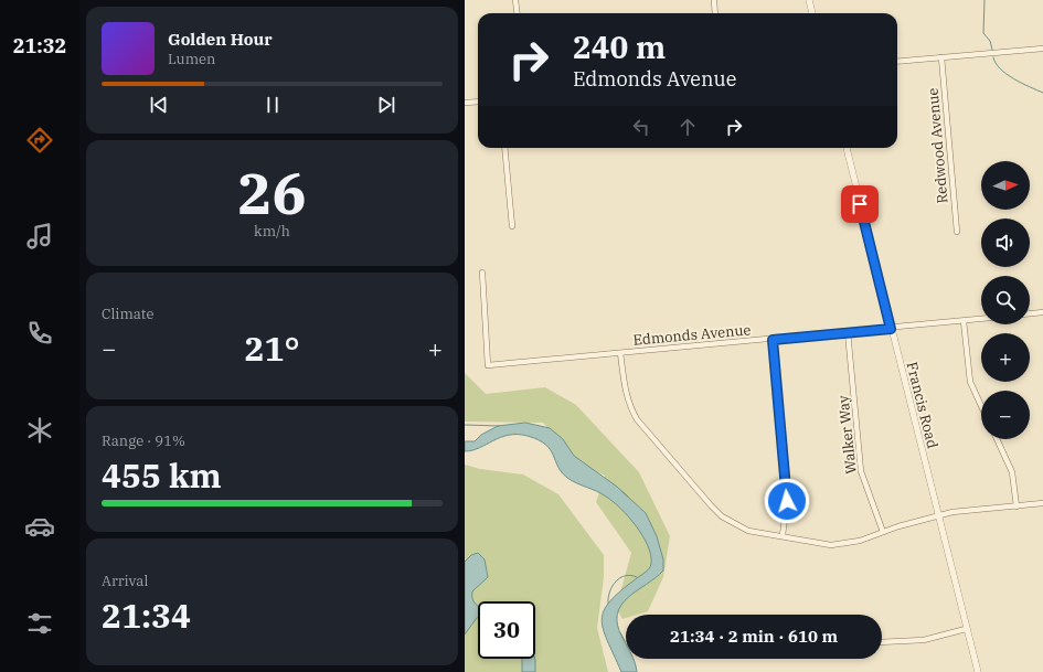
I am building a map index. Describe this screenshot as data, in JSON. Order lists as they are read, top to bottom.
{
  "streets": {
    "street": [
      "Redwood Avenue",
      "Edmonds Avenue",
      "Francis Road",
      "Walker Way"
    ]
  },
  "crossings": [
    ["Edmonds Avenue", "Francis Road"],
    ["Edmonds Avenue", "Walker Way"]
  ],
  "north": "right",
  "page": {
    "tabs": "21:32",
    "turn": ["240 m", "Edmonds Avenue"],
    "song": ["Golden Hour", "Lumen"],
    "tile": [
      ["26", "km/h"],
      "Climate",
      ["Range · 91%", "455 km"],
      ["Arrival", "21:34"]
    ],
    "map_buttons": ["+", "−"],
    "heat": ["−", "21°", "+"],
    "limit": "30",
    "trip": "21:34 · 2 min · 610 m"
  }
}
